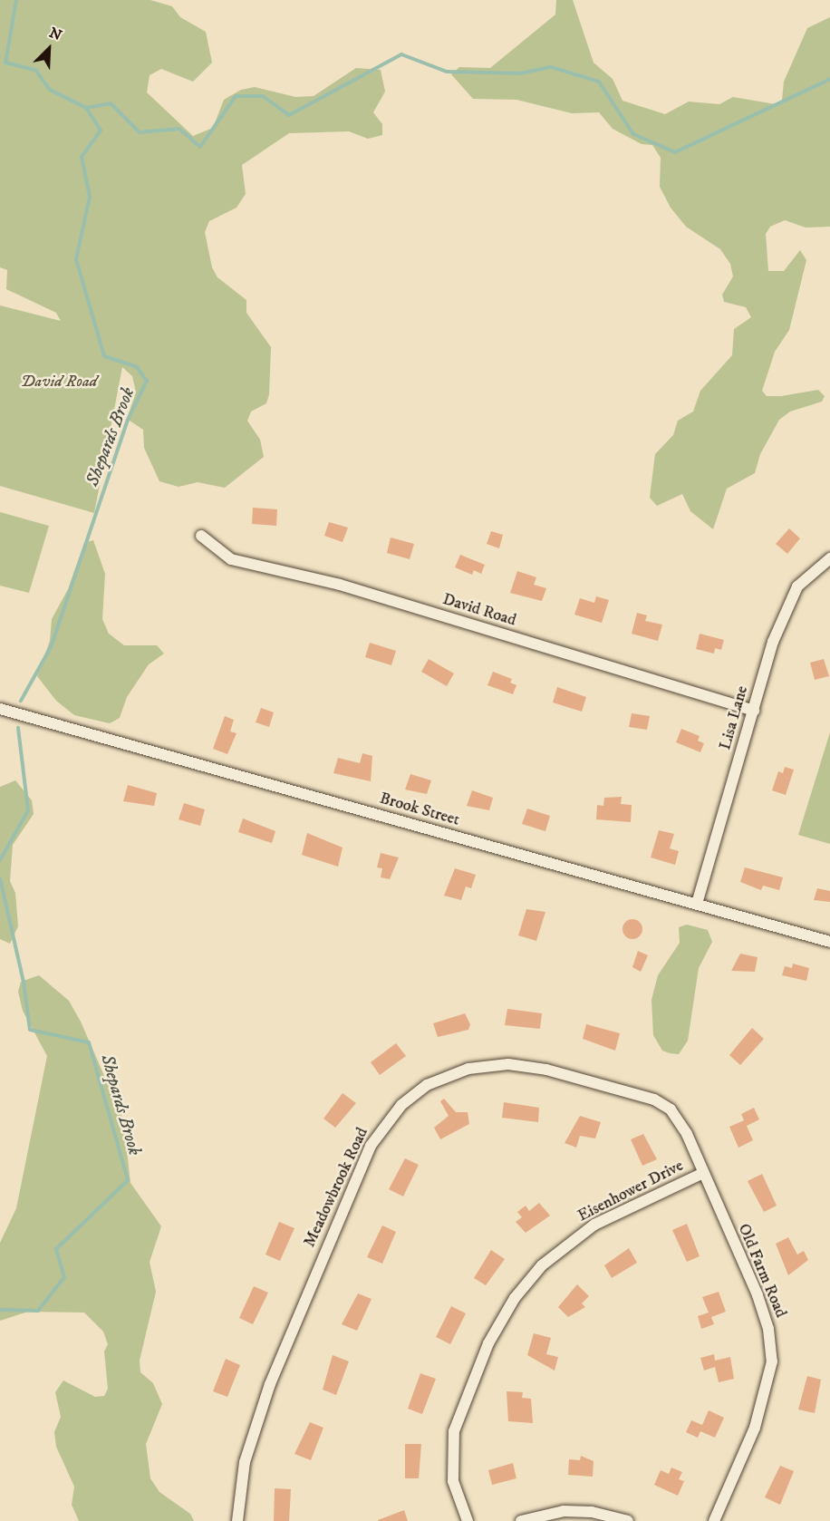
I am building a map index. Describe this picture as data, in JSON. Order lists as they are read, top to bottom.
{
  "streets": {
    "street": [
      "David Road",
      "Lisa Lane",
      "Brook Street",
      "Meadowbrook Road",
      "Eisenhower Drive",
      "Old Farm Road"
    ]
  },
  "crossings": [
    ["David Road", "Lisa Lane"],
    ["Lisa Lane", "Brook Street"],
    ["Meadowbrook Road", "Old Farm Road"],
    ["Eisenhower Drive", "Old Farm Road"]
  ],
  "water": ["Shepards Brook"],
  "parks": ["David Road"],
  "north": "top right"
}
